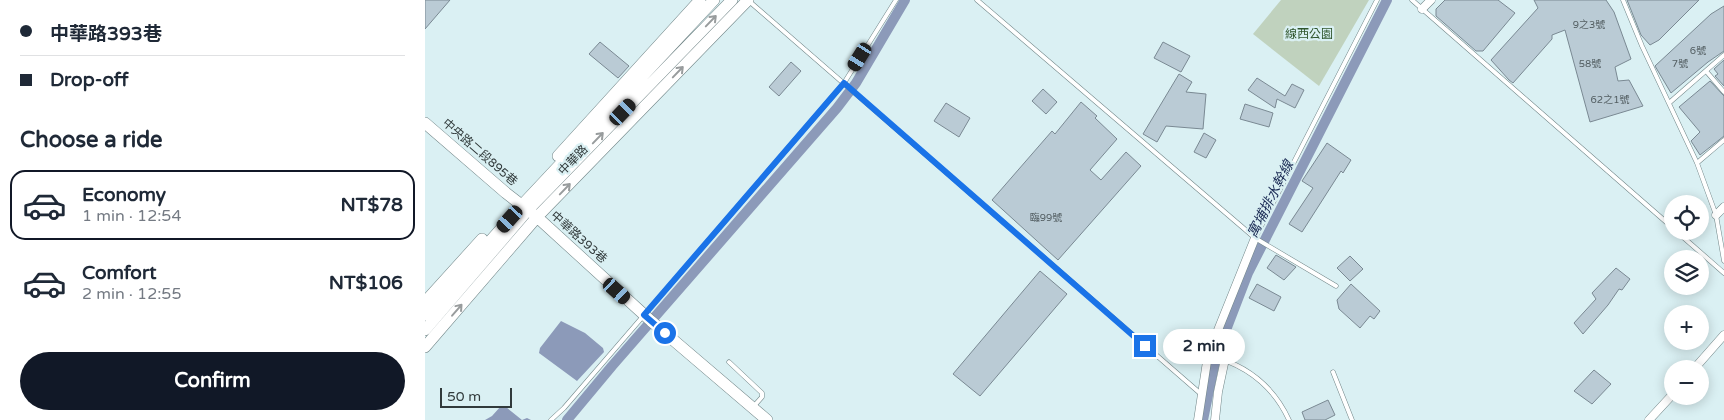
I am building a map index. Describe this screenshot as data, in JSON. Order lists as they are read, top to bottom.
{
  "streets": {
    "main road": ["中央路二段895巷", "中華路", "中華路393巷"]
  },
  "crossings": [
    ["中央路二段895巷", "中華路"],
    ["中央路二段895巷", "中華路393巷"],
    ["中華路", "中華路393巷"]
  ],
  "water": ["寓埔排水幹線"],
  "parks": ["線西公園"],
  "house_numbers": [
    "9之3號",
    "6號",
    "58號",
    "7號",
    "62之1號",
    "臨99號"
  ],
  "scale_bar": "50 m",
  "page": {
    "banner": ["中華路393巷", "Drop-off"],
    "heading": "Choose a ride",
    "list": [
      {
        "name": "Economy",
        "note": "1 min · 12:54",
        "value": "NT$78"
      },
      {
        "name": "Comfort",
        "note": "2 min · 12:55",
        "value": "NT$106"
      }
    ],
    "map_buttons": ["+", "−"],
    "bubble": "2 min",
    "buttons": "Confirm",
    "scale": "50 m"
  }
}
